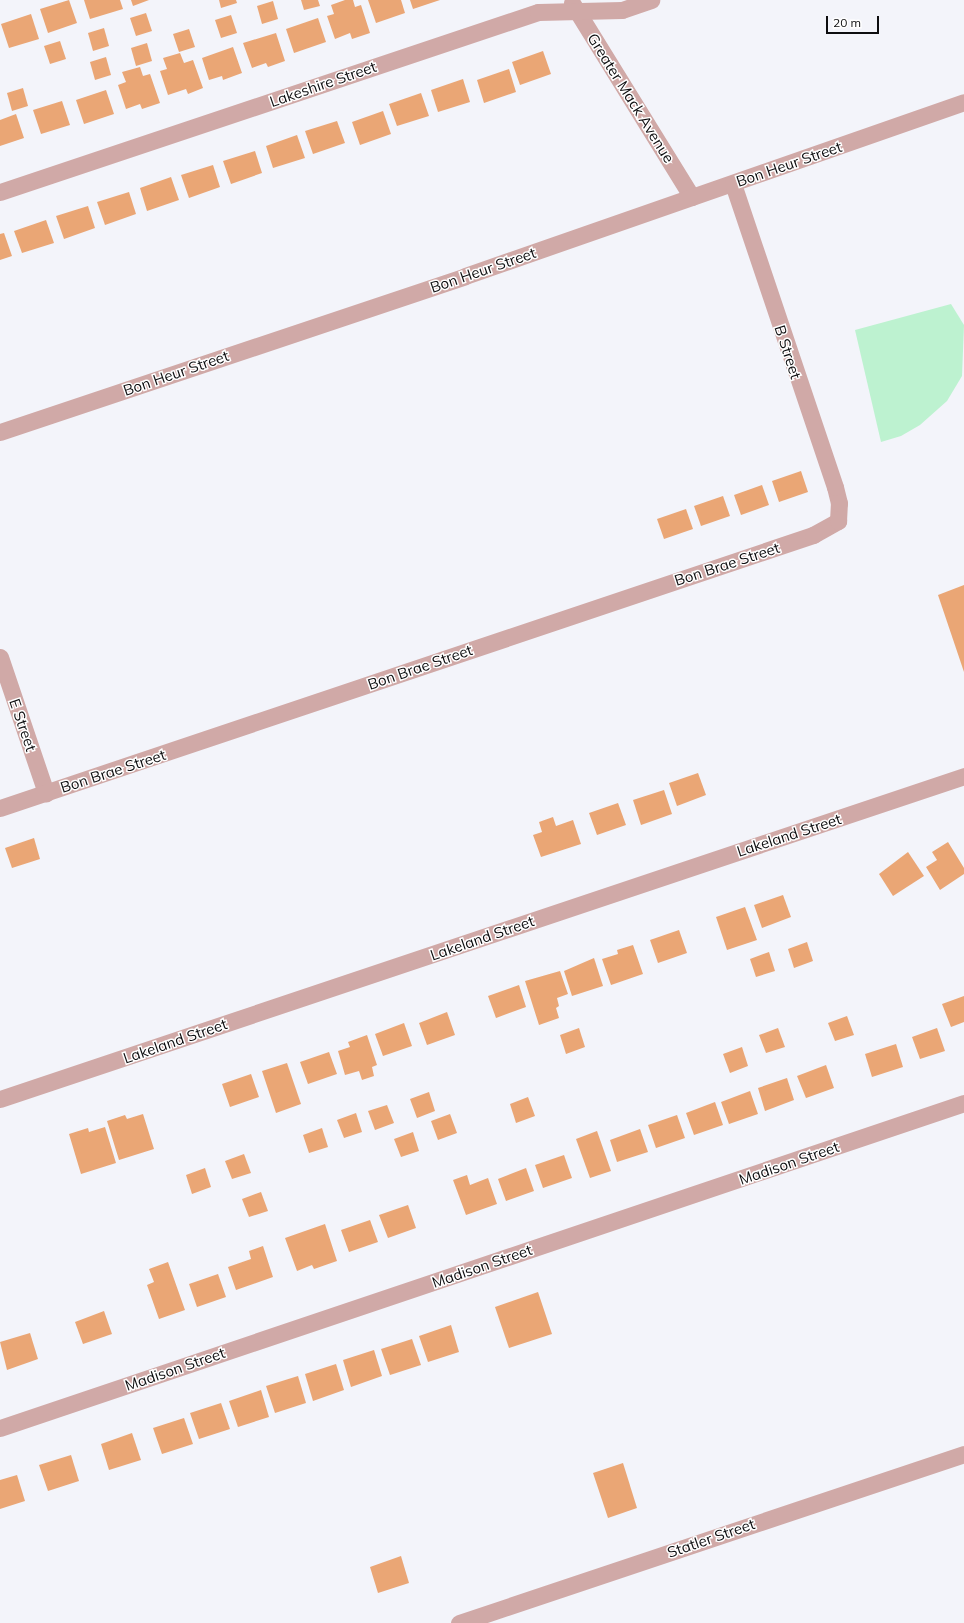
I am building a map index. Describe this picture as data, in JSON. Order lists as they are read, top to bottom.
{
  "streets": {
    "street": [
      "Lakeshire Street",
      "Greater Mack Avenue",
      "Bon Heur Street",
      "B Street",
      "Bon Brae Street",
      "E Street",
      "Lakeland Street",
      "Madison Street",
      "Statler Street"
    ]
  },
  "crossings": [
    ["Lakeshire Street", "Greater Mack Avenue"],
    ["Greater Mack Avenue", "Bon Heur Street"],
    ["Bon Heur Street", "B Street"],
    ["B Street", "Bon Brae Street"],
    ["Bon Brae Street", "E Street"]
  ],
  "scale_bar": "20 m"
}
